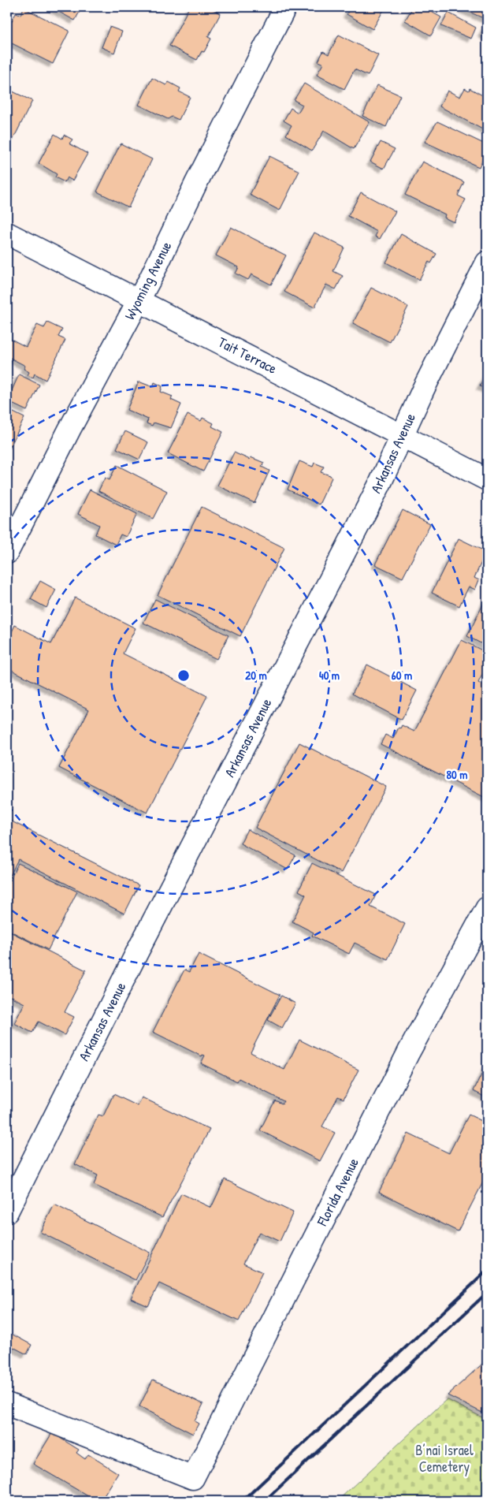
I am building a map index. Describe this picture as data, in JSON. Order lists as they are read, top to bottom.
{
  "streets": {
    "street": [
      "Wyoming Avenue",
      "Tait Terrace",
      "Arkansas Avenue",
      "Florida Avenue"
    ]
  },
  "crossings": [
    ["Wyoming Avenue", "Tait Terrace"],
    ["Tait Terrace", "Arkansas Avenue"]
  ],
  "parks": ["B’nai Israel Cemetery"],
  "rings": [
    "20 m",
    "40 m",
    "60 m",
    "80 m"
  ]
}
